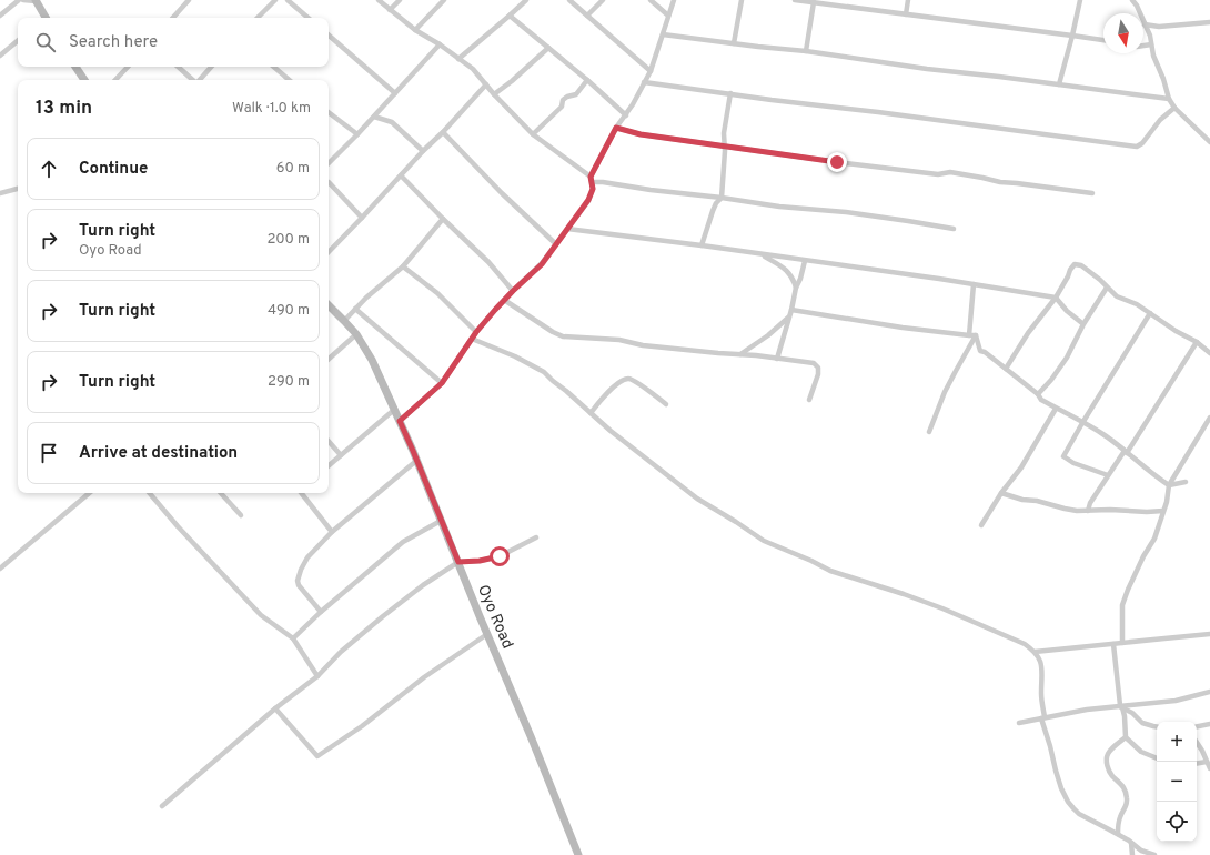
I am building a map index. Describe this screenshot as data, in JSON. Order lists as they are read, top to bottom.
{
  "streets": {
    "street": ["Oyo Road"]
  },
  "north": "bottom",
  "page": {
    "search": "Search here",
    "heading": ["13 min", "Walk · 1.0 km"],
    "list": [
      ["Continue", "60 m"],
      ["Turn right", "Oyo Road", "200 m"],
      ["Turn right", "490 m"],
      ["Turn right", "290 m"],
      "Arrive at destination"
    ],
    "map_buttons": ["+", "−"]
  }
}
